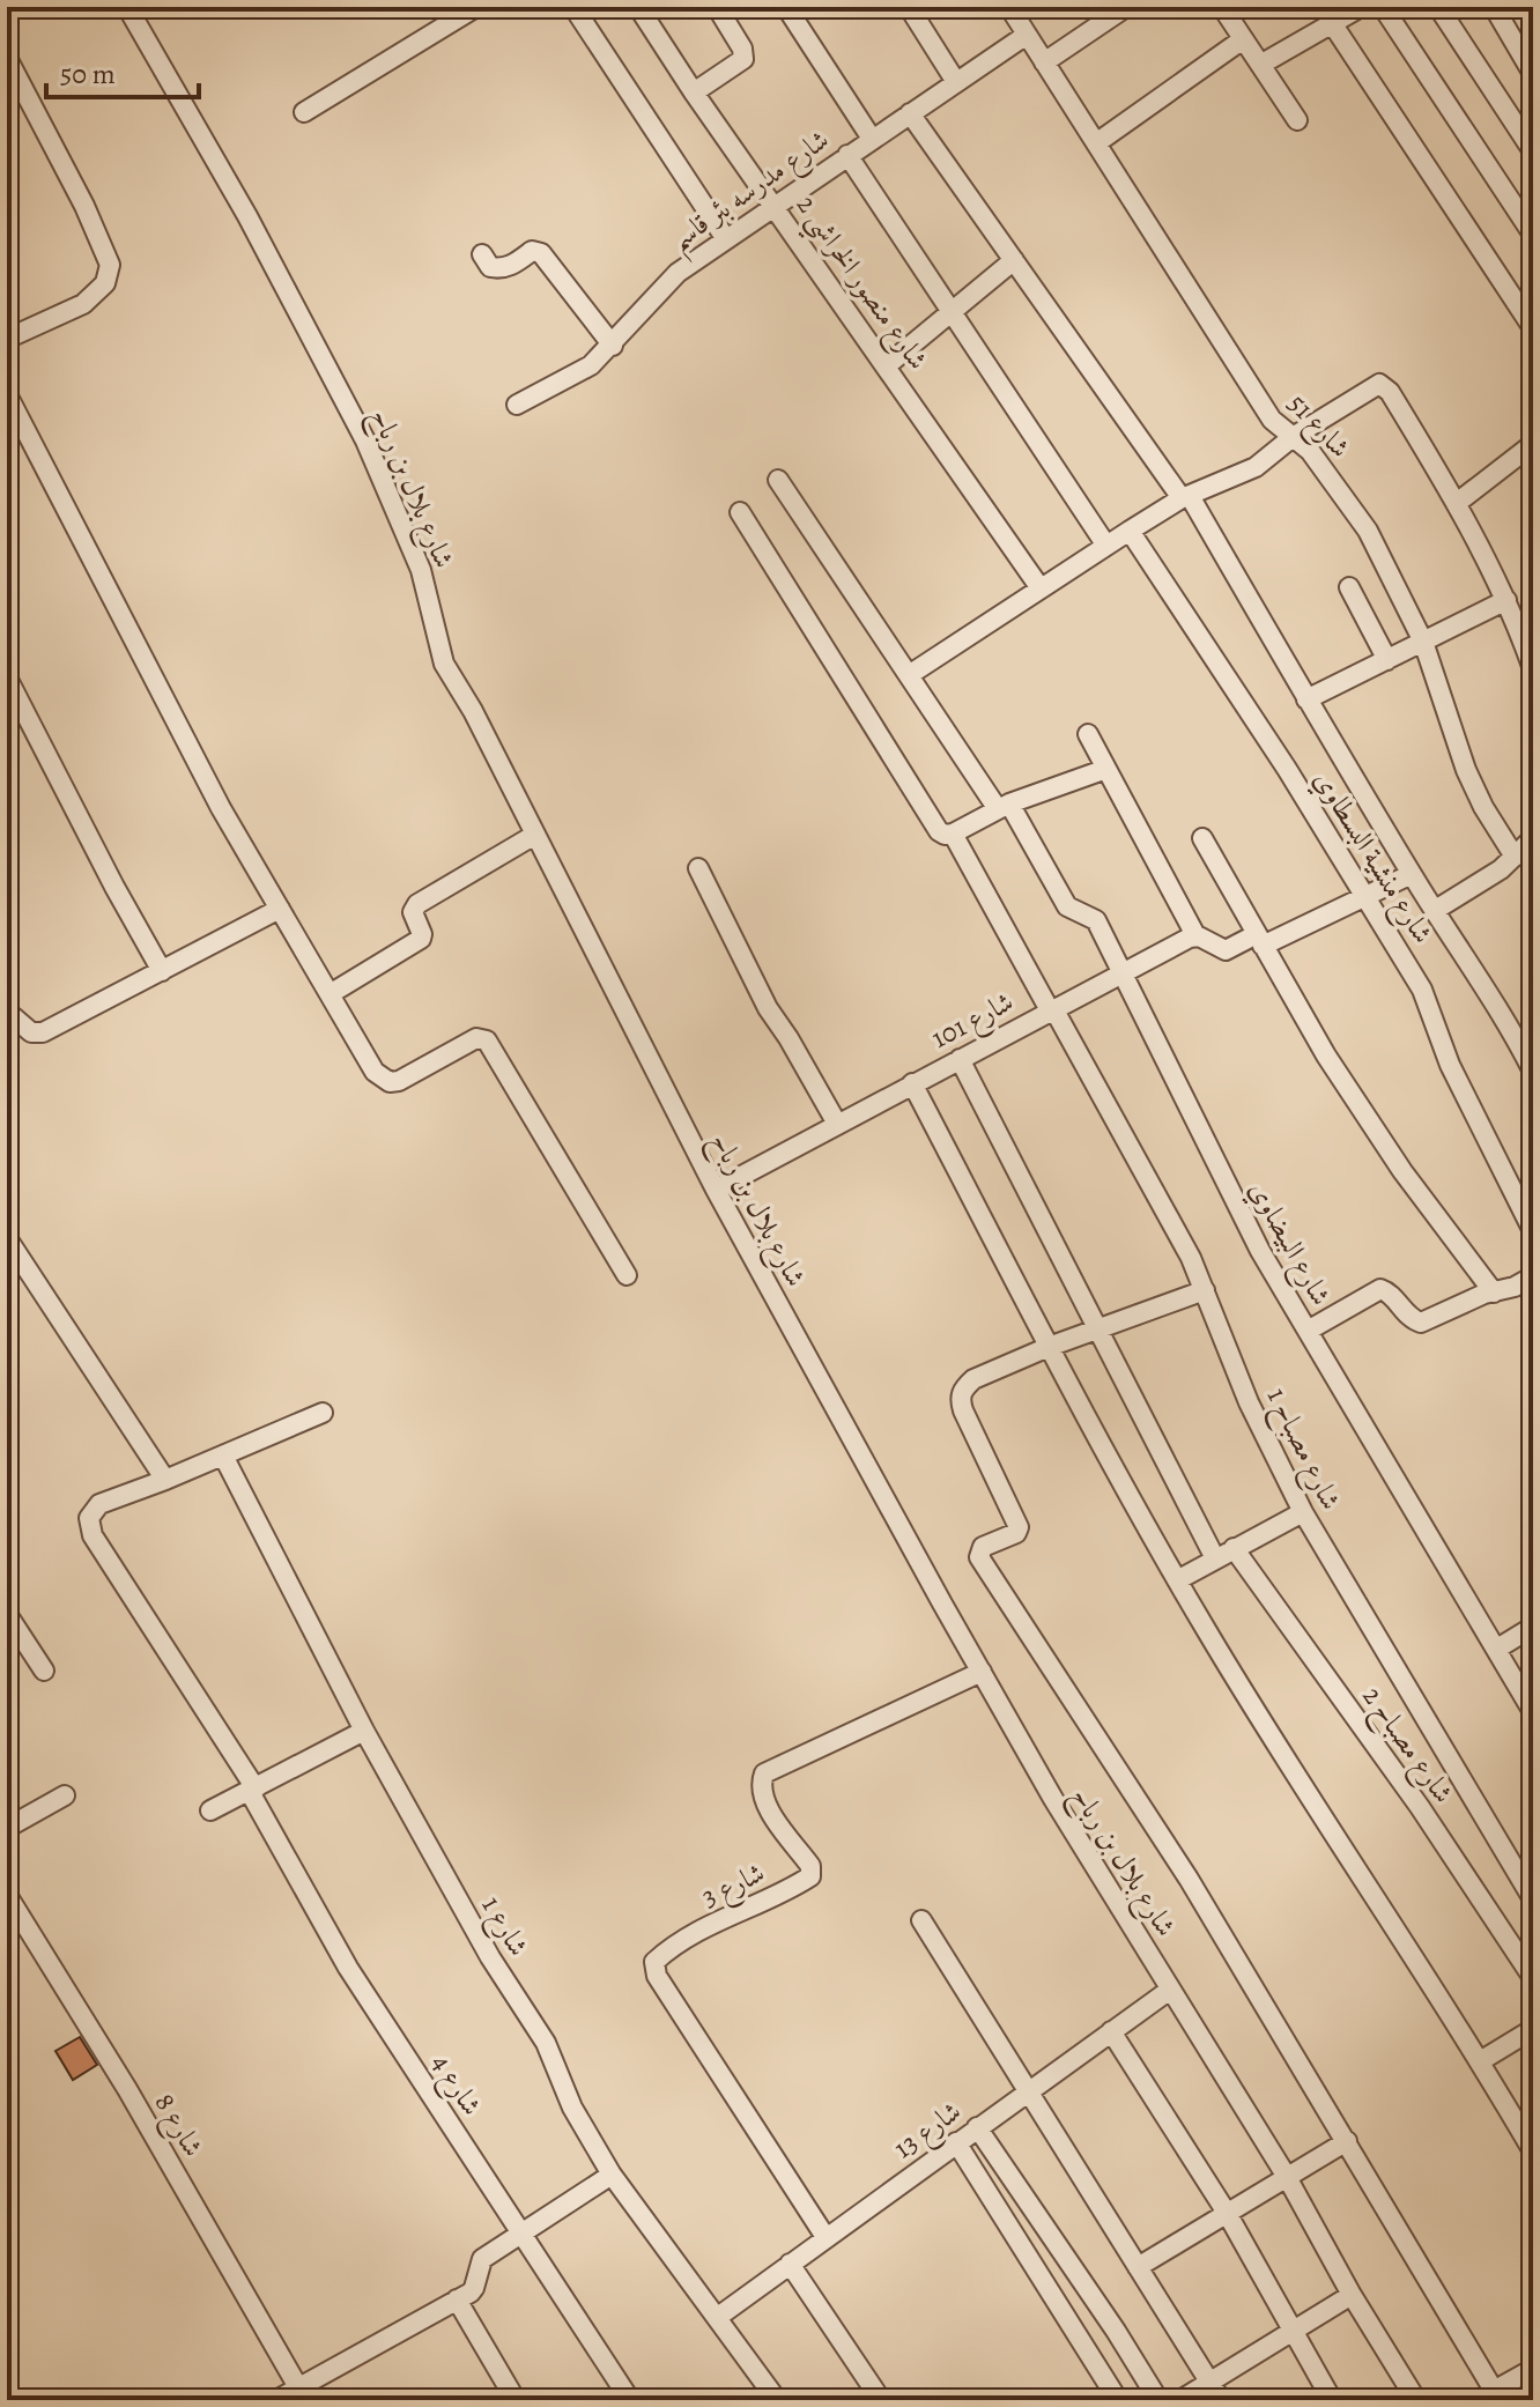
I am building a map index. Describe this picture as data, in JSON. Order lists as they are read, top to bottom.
{
  "streets": {
    "street": [
      "شارع مدرسه بئر قاسم",
      "شارع منصور الخراشي 2",
      "شارع 51",
      "شارع بلال بن رباح",
      "شارع منشية البسطاوي",
      "شارع 101",
      "شارع البيضاوي",
      "شارع مصباح 1",
      "شارع مصباح 2",
      "شارع 3",
      "شارع 1",
      "شارع 4",
      "شارع 8",
      "شارع 13"
    ]
  },
  "crossings": [
    ["شارع مدرسه بئر قاسم", "شارع منصور الخراشي 2"],
    ["شارع مدرسه بئر قاسم", "شارع 51"],
    ["شارع بلال بن رباح", "شارع 101"],
    ["شارع بلال بن رباح", "شارع 3"],
    ["شارع بلال بن رباح", "شارع 13"],
    ["شارع 101", "شارع البيضاوي"],
    ["شارع 101", "شارع مصباح 1"],
    ["شارع 3", "شارع 13"],
    ["شارع 1", "شارع 13"]
  ],
  "scale_bar": "50 m"
}
